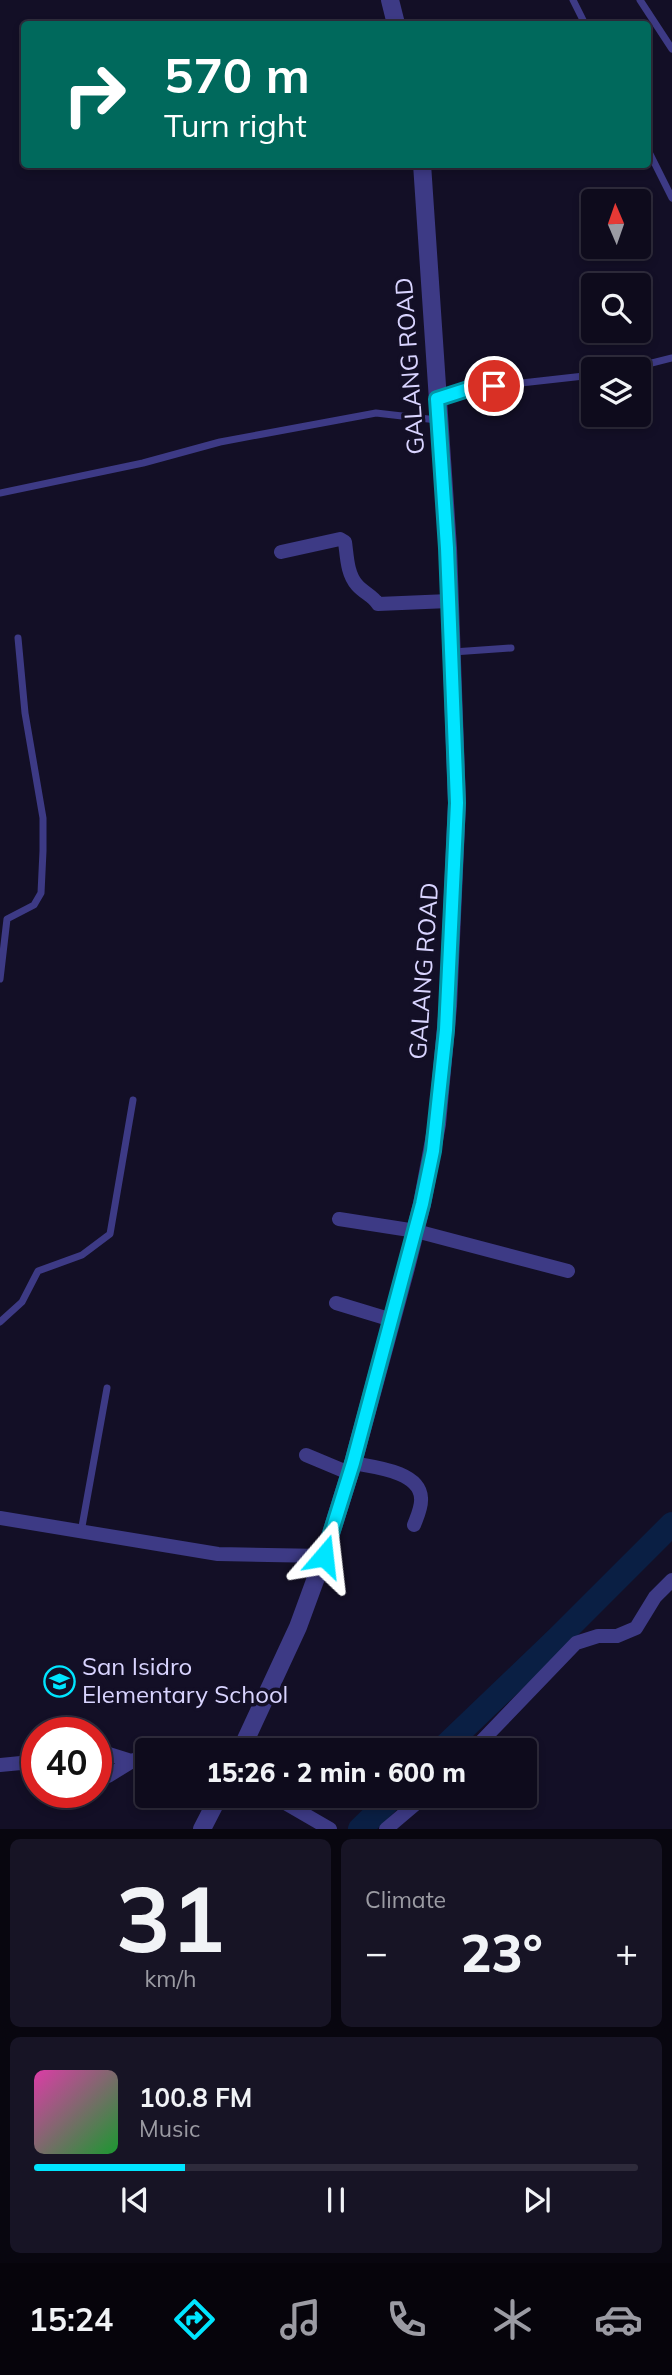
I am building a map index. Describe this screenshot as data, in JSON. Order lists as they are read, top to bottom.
{
  "streets": {
    "street": ["GALANG ROAD"]
  },
  "places": {
    "school or university": ["San Isidro Elementary School"]
  },
  "north": "top",
  "page": {
    "turn": ["570 m", "Turn right"],
    "limit": "40",
    "trip": "15:26 · 2 min · 600 m",
    "tile": [
      ["31", "km/h"],
      "Climate"
    ],
    "heat": ["−", "23°", "+"],
    "song": ["100.8 FM", "Music"],
    "tabs": "15:24"
  }
}
